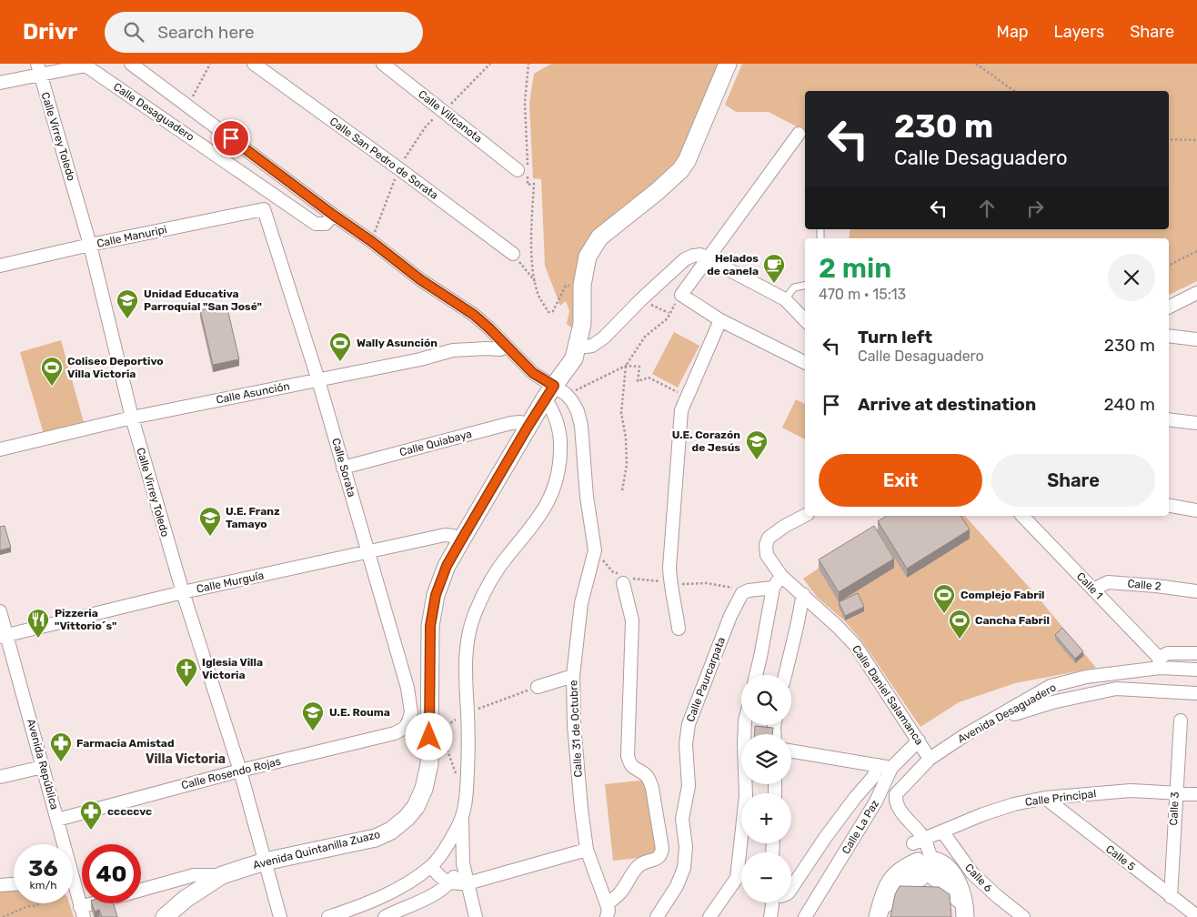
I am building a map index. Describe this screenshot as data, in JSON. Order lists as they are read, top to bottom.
{
  "streets": {
    "street": [
      "Calle Desaguadero",
      "Calle Villcanota",
      "Calle Virrey Toledo",
      "Calle San Pedro de Sorata",
      "Calle Manuripi",
      "Calle Asunción",
      "Calle Quiabaya",
      "Calle Sorata",
      "Calle Murguía",
      "Calle 2",
      "Calle 1",
      "Calle Paurcarpata",
      "Calle Daniel Salamanca",
      "Avenida Desaguadero",
      "Calle 31 de Octubre",
      "Avenida República",
      "Calle Rosendo Rojas",
      "Calle Principal",
      "Calle 3",
      "Calle La Paz",
      "Avenida Quintanilla Zuazo",
      "Calle 5",
      "Calle 6"
    ]
  },
  "crossings": [
    ["Calle Desaguadero", "Calle Asunción"],
    ["Calle Desaguadero", "Calle 31 de Octubre"],
    ["Calle Desaguadero", "Avenida Quintanilla Zuazo"],
    ["Calle Virrey Toledo", "Calle Manuripi"],
    ["Calle Virrey Toledo", "Calle Asunción"],
    ["Calle Virrey Toledo", "Calle Murguía"],
    ["Calle Virrey Toledo", "Calle Rosendo Rojas"],
    ["Calle Virrey Toledo", "Avenida Quintanilla Zuazo"],
    ["Calle Manuripi", "Calle Sorata"],
    ["Calle Asunción", "Calle Sorata"],
    ["Calle Quiabaya", "Calle Sorata"],
    ["Calle Quiabaya", "Avenida Quintanilla Zuazo"],
    ["Calle Sorata", "Calle Murguía"],
    ["Calle Sorata", "Calle Rosendo Rojas"],
    ["Calle Murguía", "Avenida República"],
    ["Calle Murguía", "Avenida Quintanilla Zuazo"],
    ["Calle 2", "Calle 1"],
    ["Calle 1", "Avenida Desaguadero"],
    ["Calle Daniel Salamanca", "Avenida Desaguadero"],
    ["Calle Daniel Salamanca", "Calle La Paz"],
    ["Calle 31 de Octubre", "Avenida Quintanilla Zuazo"],
    ["Avenida República", "Calle Rosendo Rojas"],
    ["Calle Principal", "Calle 3"],
    ["Calle Principal", "Calle 5"],
    ["Calle Principal", "Calle 6"],
    ["Calle 3", "Calle 5"]
  ],
  "districts": ["Villa Victoria"],
  "places": {
    "cafe": ["Helados de canela"],
    "school or university": [
      "Unidad Educativa Parroquial \"San José\"",
      "U.E. Corazón de Jesús",
      "U.E. Franz Tamayo",
      "U.E. Rouma"
    ],
    "sports": [
      "Wally Asunción",
      "Coliseo Deportivo Villa Victoria",
      "Complejo Fabril",
      "Cancha Fabril"
    ],
    "restaurant": ["Pizzeria \"Vittorio´s\""],
    "church": ["Iglesia Villa Victoria"],
    "pharmacy": ["Farmacia Amistad", "cccccvc"]
  },
  "page": {
    "header": "Drivr",
    "search": "Search here",
    "nav": ["Map", "Layers", "Share"],
    "turn": ["230 m", "Calle Desaguadero"],
    "heading": ["2 min", "470 m · 15:13"],
    "list": [
      {
        "name": "Turn left",
        "note": "Calle Desaguadero",
        "value": "230 m"
      },
      {
        "name": "Arrive at destination",
        "value": "240 m"
      }
    ],
    "buttons": ["Exit", "Share"],
    "map_buttons": ["+", "−"],
    "speed": "36 km/h",
    "limit": "40"
  }
}
